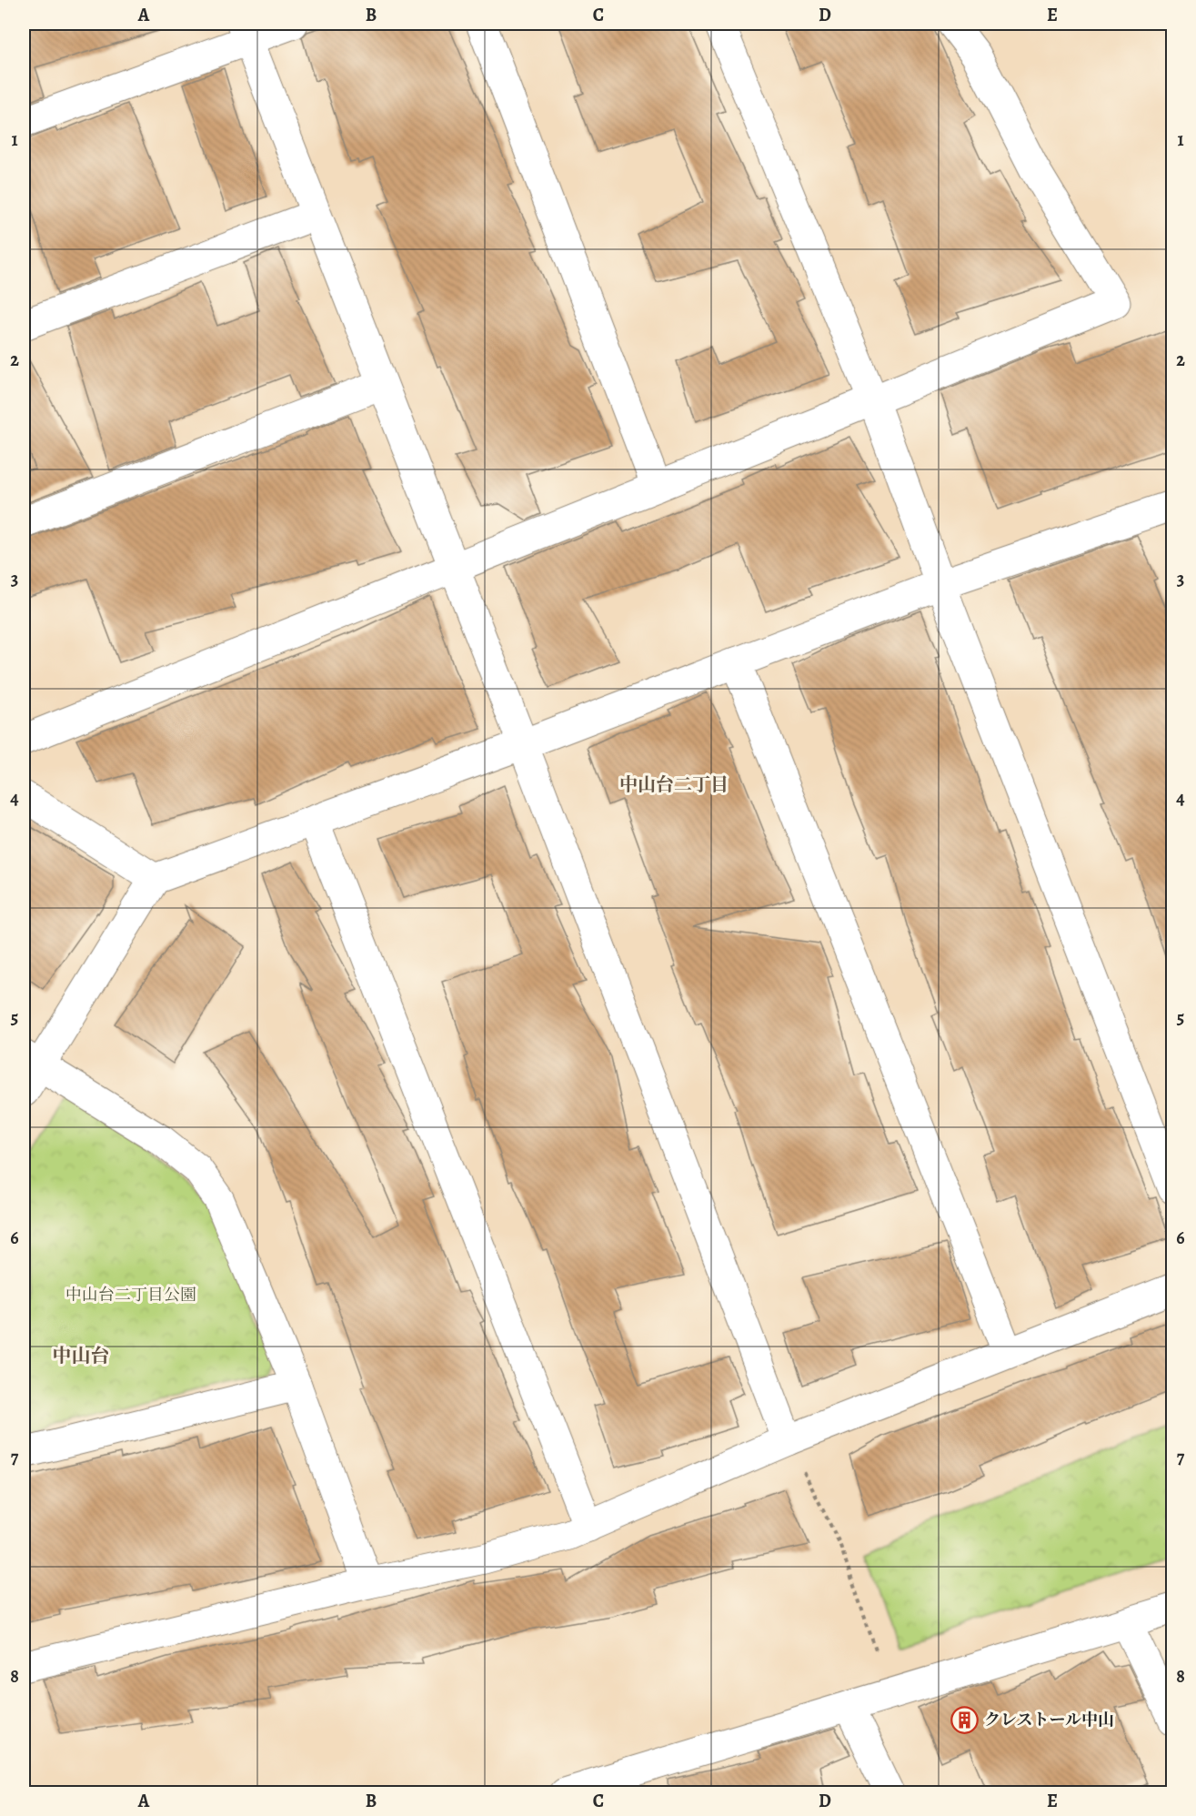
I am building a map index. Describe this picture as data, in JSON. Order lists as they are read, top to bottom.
{
  "districts": ["中山台二丁目", "中山台"],
  "parks": ["中山台二丁目公園"],
  "places": {
    "building": ["クレストール中山"]
  },
  "grid": {
    "columns": [
      "A",
      "B",
      "C",
      "D",
      "E"
    ],
    "rows": [
      "1",
      "2",
      "3",
      "4",
      "5",
      "6",
      "7",
      "8"
    ]
  }
}
